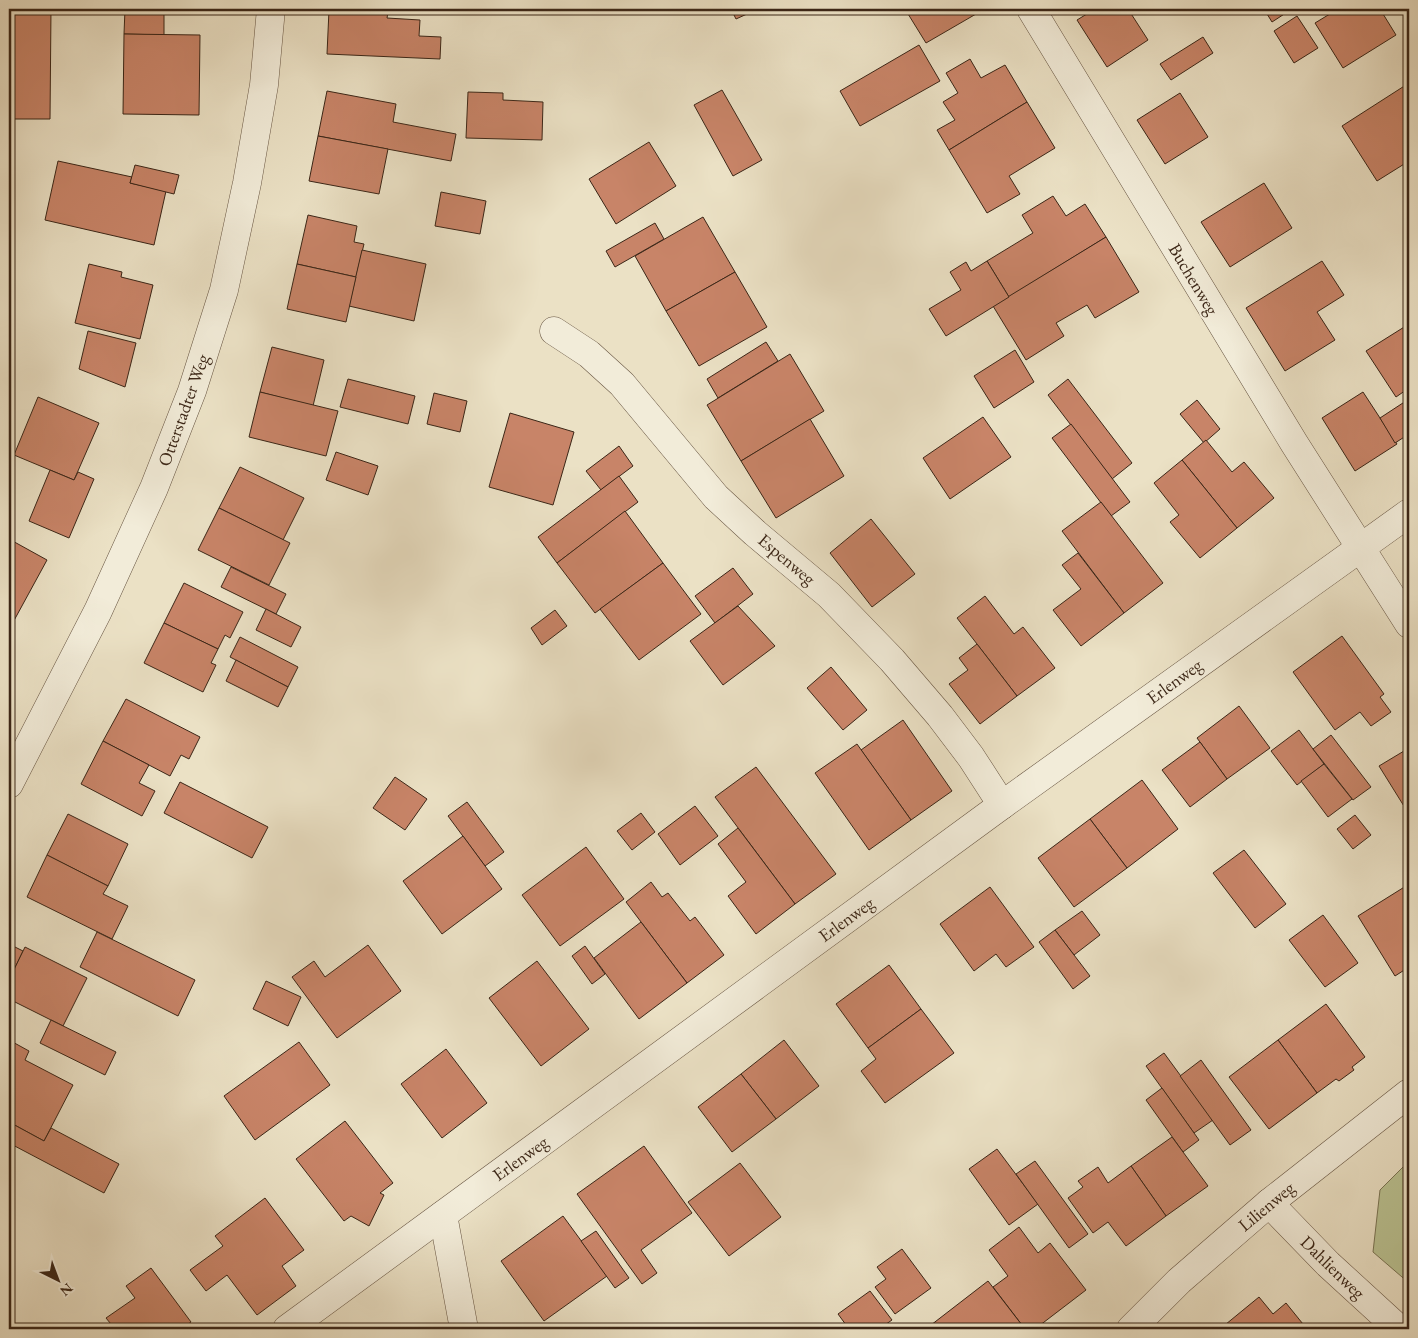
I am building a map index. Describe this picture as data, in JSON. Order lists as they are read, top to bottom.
{
  "streets": {
    "street": [
      "Buchenweg",
      "Otterstadter Weg",
      "Espenweg",
      "Erlenweg",
      "Lilienweg",
      "Dahlienweg"
    ]
  },
  "crossings": [
    ["Buchenweg", "Erlenweg"],
    ["Espenweg", "Erlenweg"],
    ["Lilienweg", "Dahlienweg"]
  ],
  "north": "bottom right"
}
